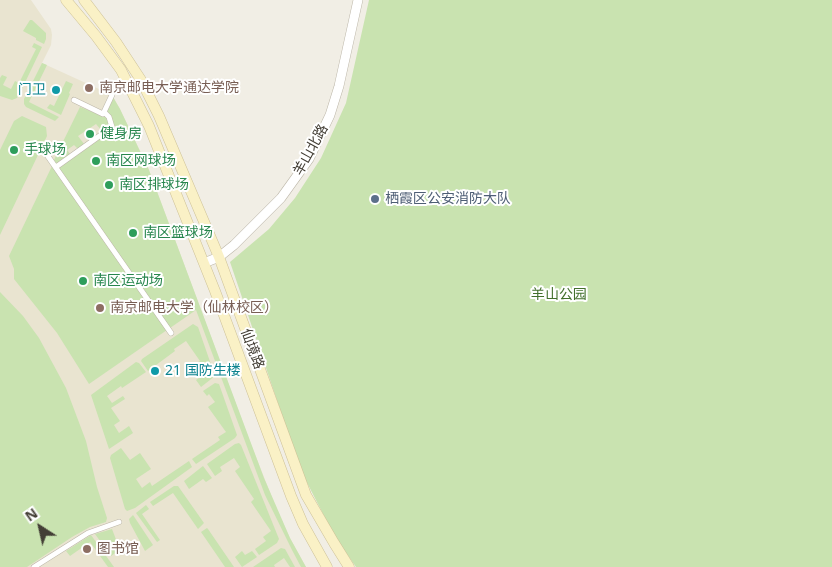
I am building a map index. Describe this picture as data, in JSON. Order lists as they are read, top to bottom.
{
  "streets": {
    "main road": ["仙境路"],
    "street": ["羊山北路"]
  },
  "crossings": [
    ["羊山北路", "仙境路"]
  ],
  "parks": ["羊山公园"],
  "places": [
    "南京邮电大学通达学院",
    "门卫",
    "健身房",
    "手球场",
    "南区网球场",
    "南区排球场",
    "栖霞区公安消防大队",
    "南区篮球场",
    "南区运动场",
    "南京邮电大学（仙林校区）",
    "21 国防生楼",
    "图书馆"
  ],
  "north": "top left"
}
